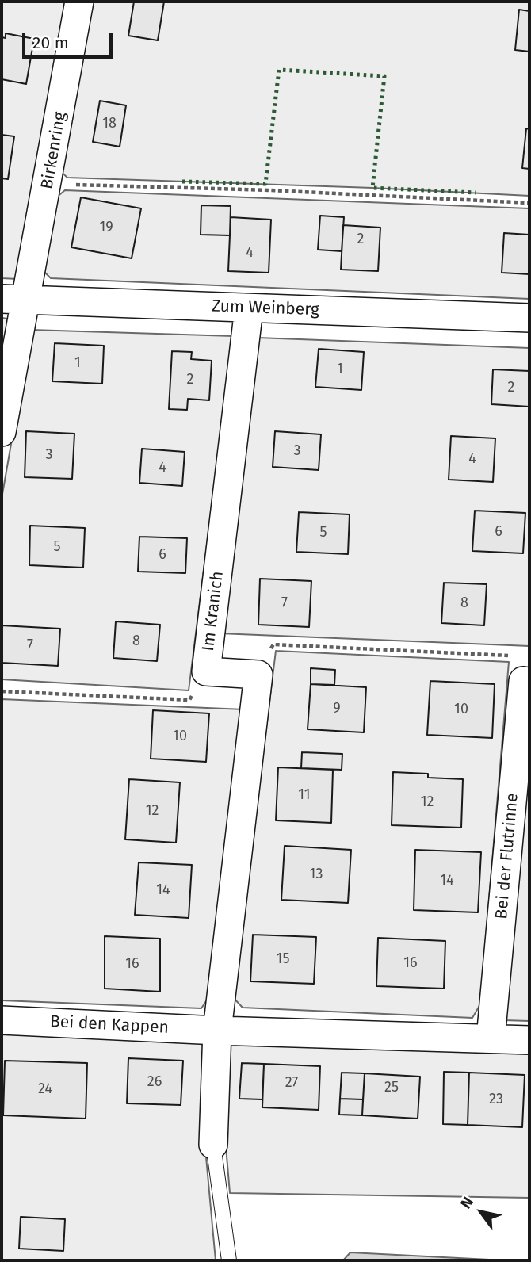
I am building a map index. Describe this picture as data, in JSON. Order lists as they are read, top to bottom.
{
  "streets": {
    "street": [
      "Birkenring",
      "Zum Weinberg",
      "Im Kranich",
      "Bei der Flutrinne",
      "Bei den Kappen"
    ]
  },
  "crossings": [
    ["Birkenring", "Zum Weinberg"],
    ["Zum Weinberg", "Im Kranich"]
  ],
  "house_numbers": [
    "18",
    "19",
    "2",
    "4",
    "1",
    "1",
    "2",
    "2",
    "3",
    "3",
    "4",
    "4",
    "6",
    "5",
    "5",
    "6",
    "7",
    "8",
    "8",
    "7",
    "9",
    "10",
    "10",
    "11",
    "12",
    "12",
    "13",
    "14",
    "14",
    "15",
    "16",
    "16",
    "26",
    "27",
    "25",
    "24",
    "23"
  ],
  "scale_bar": "20 m",
  "north": "top left"
}
